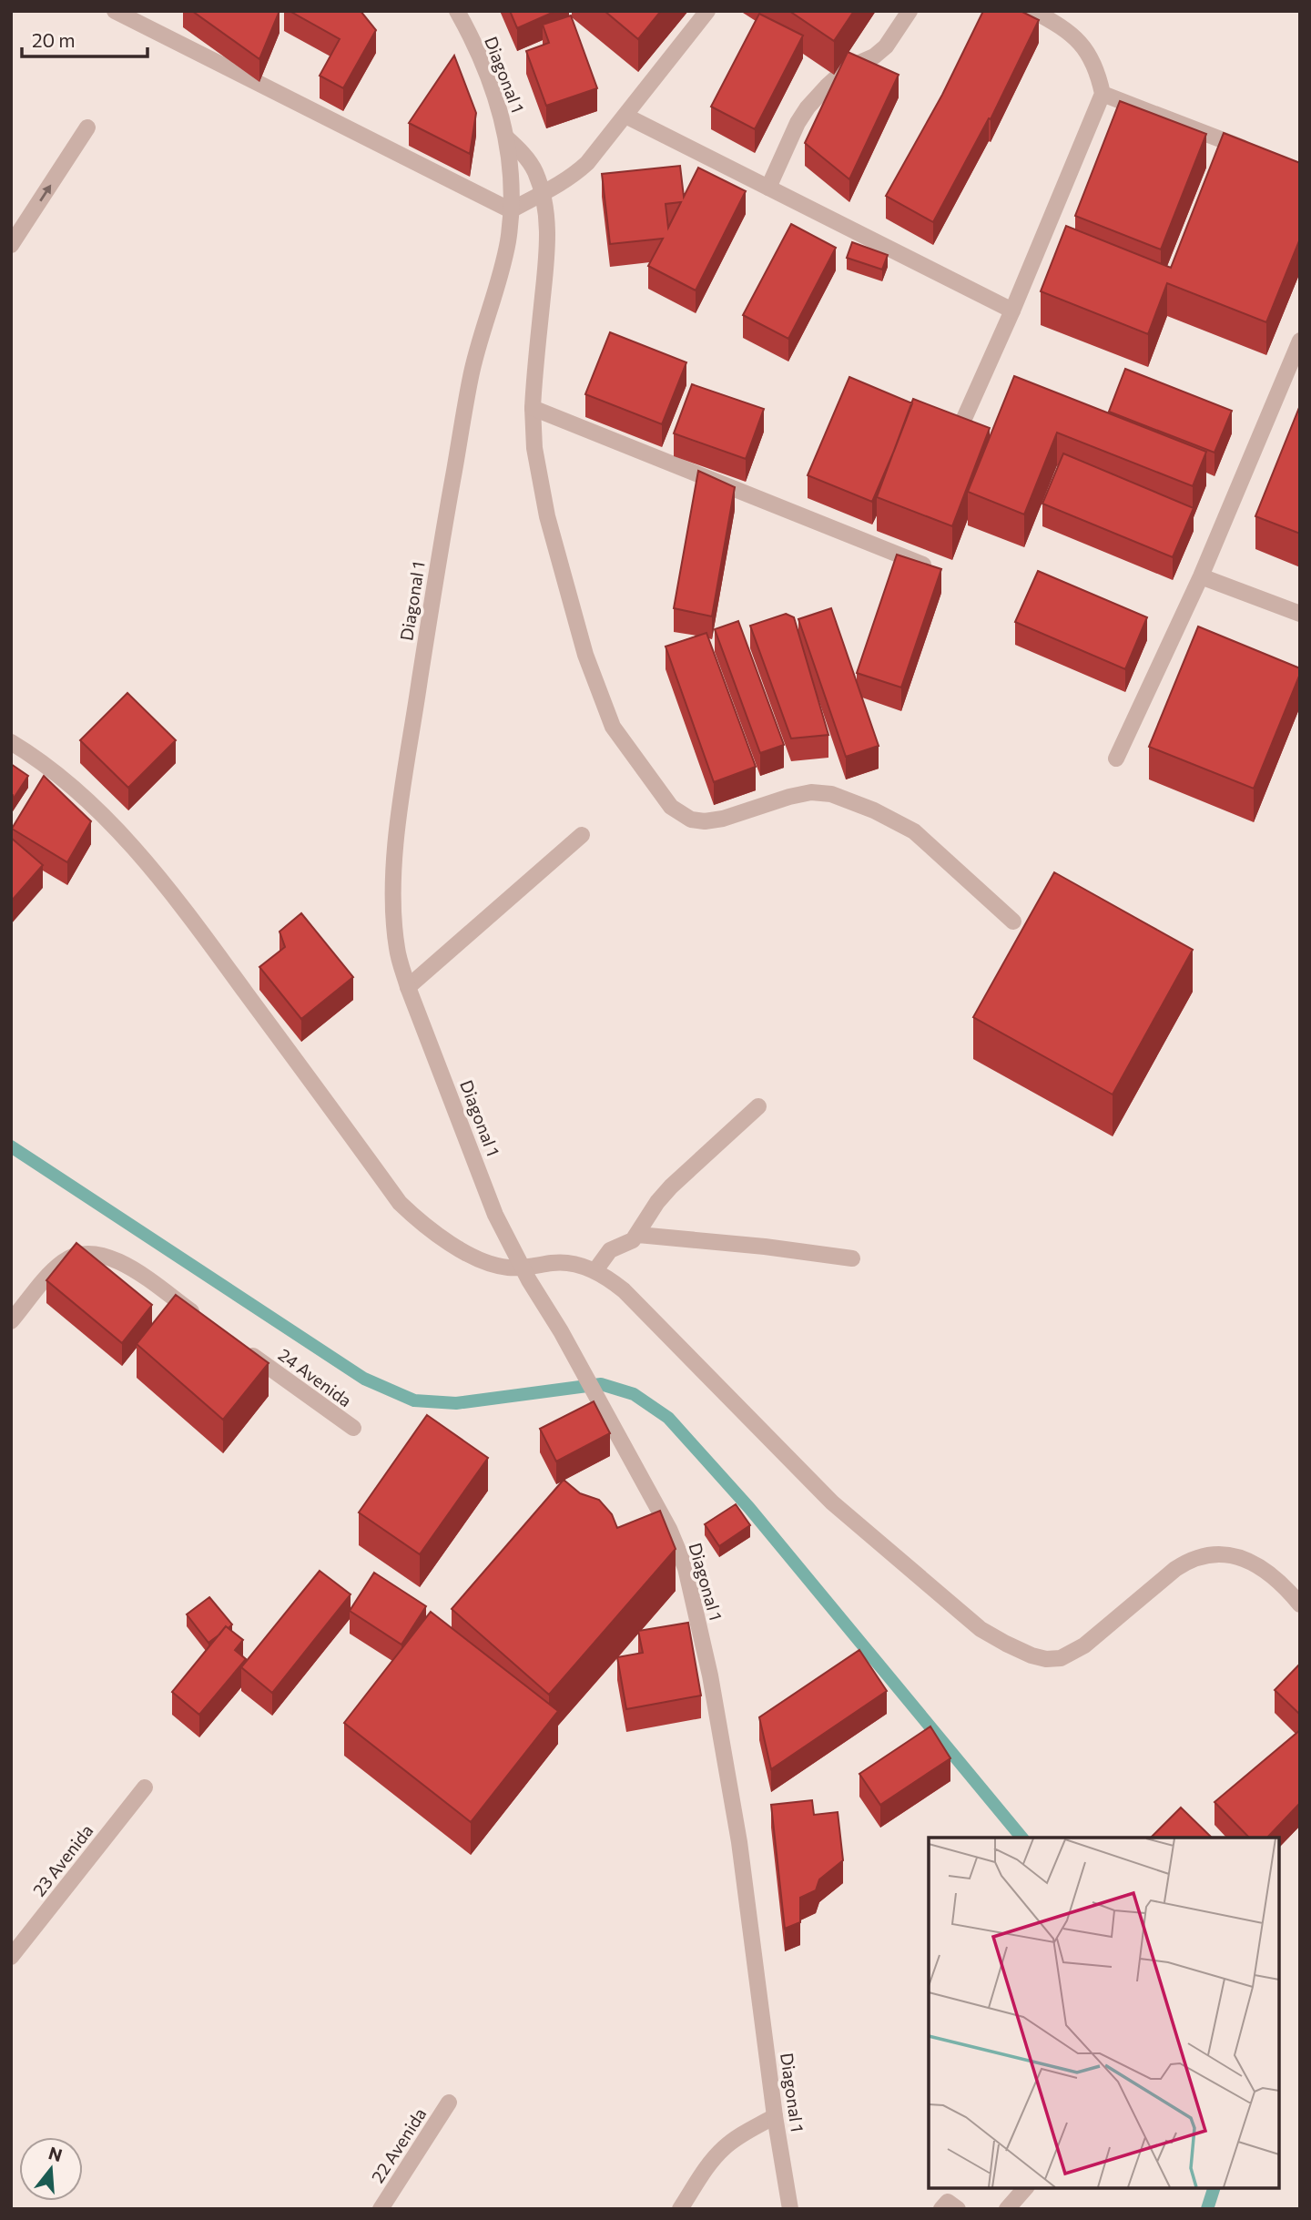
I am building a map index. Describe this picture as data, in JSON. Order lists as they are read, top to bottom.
{
  "streets": {
    "street": [
      "Diagonal 1",
      "24 Avenida",
      "23 Avenida",
      "22 Avenida"
    ]
  },
  "scale_bar": "20 m",
  "north": "top"
}
